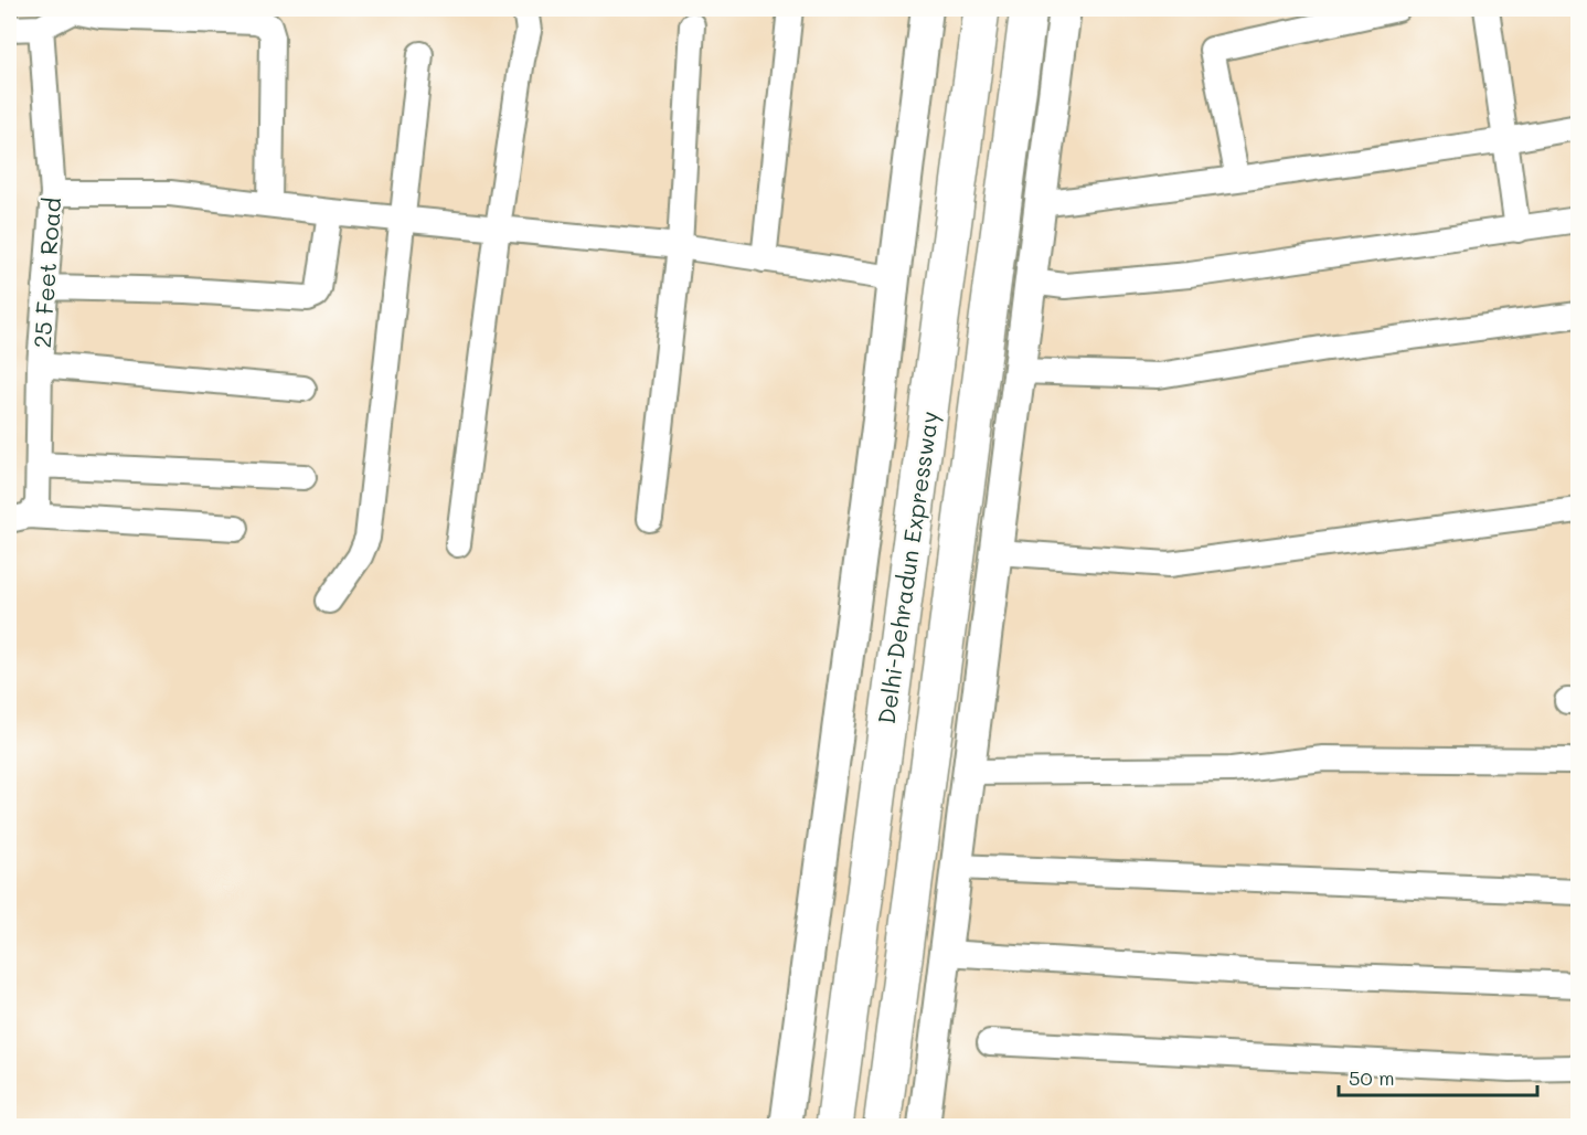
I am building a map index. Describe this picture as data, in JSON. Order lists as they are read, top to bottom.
{
  "streets": {
    "highway": ["Delhi-Dehradun Expressway"],
    "street": ["25 Feet Road"]
  },
  "scale_bar": "50 m"
}
